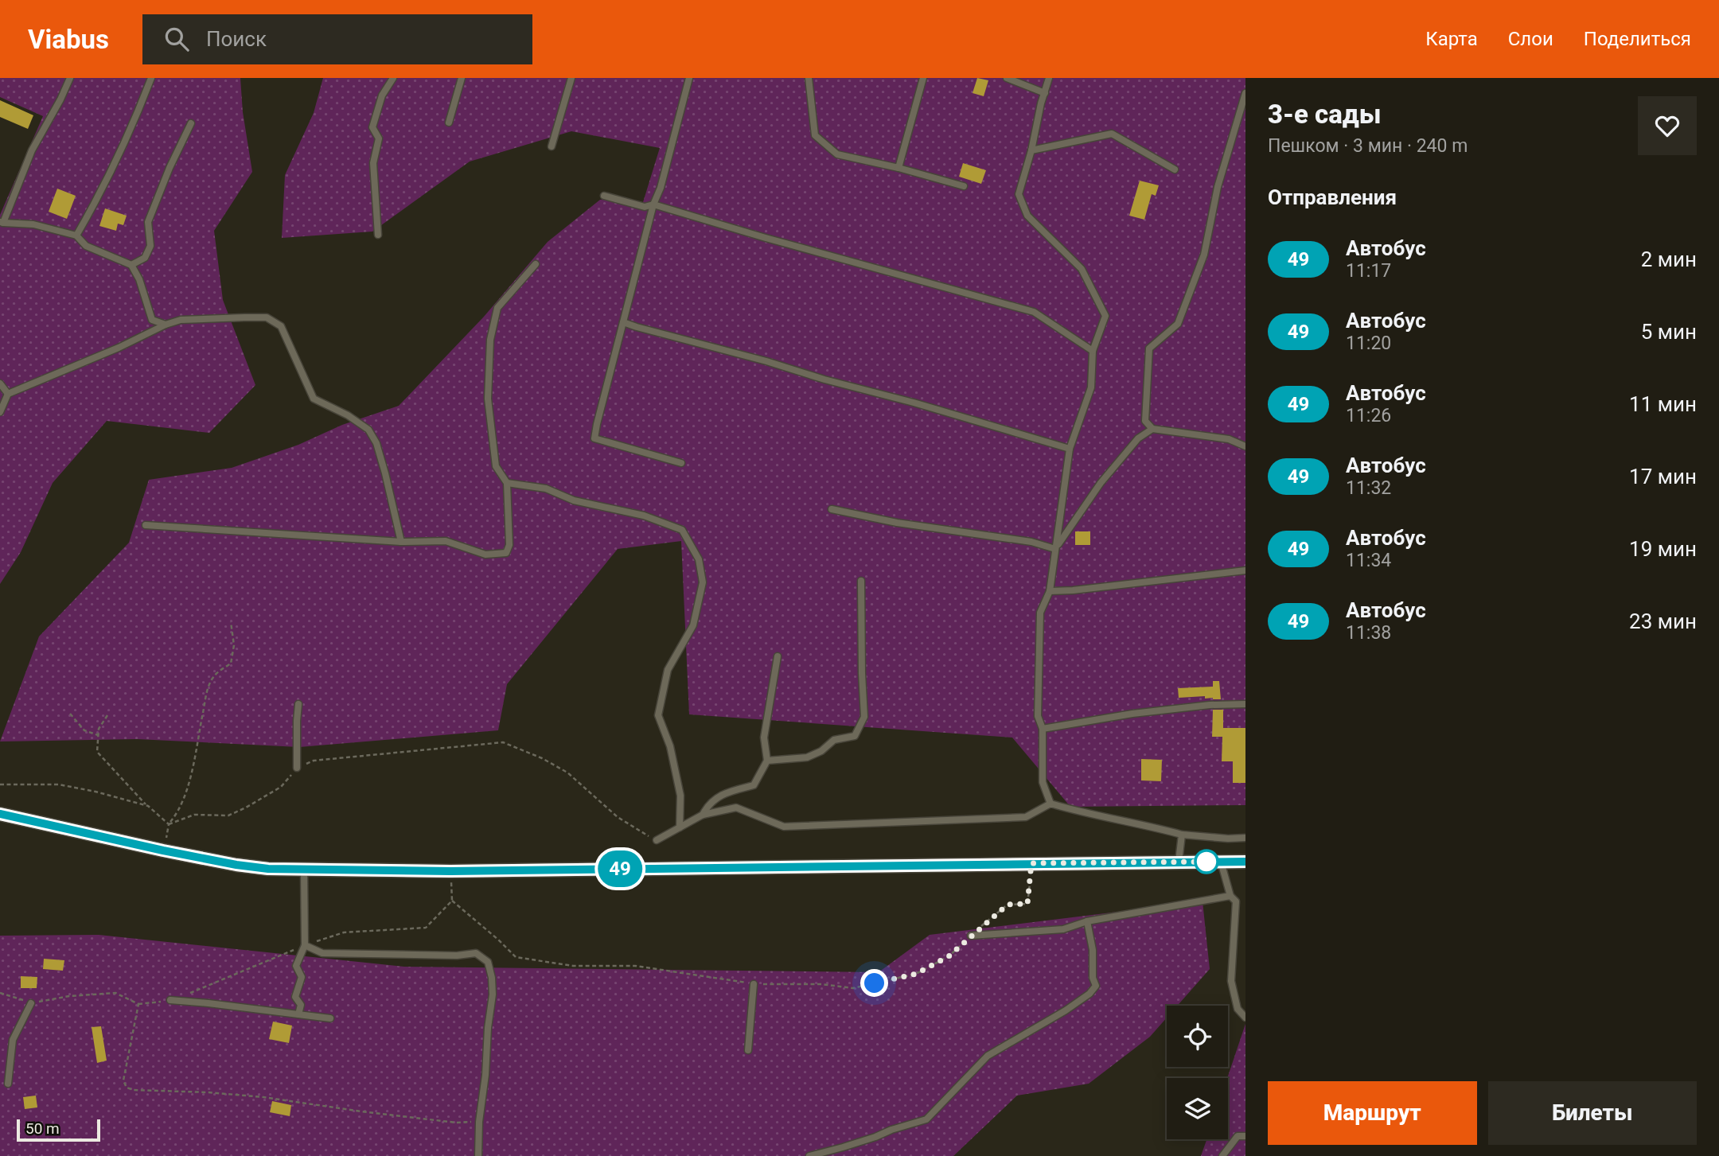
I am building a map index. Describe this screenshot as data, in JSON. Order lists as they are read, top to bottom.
{
  "lines": ["bus line 49"],
  "scale_bar": "50 m",
  "page": {
    "header": "Viabus",
    "search": "Поиск",
    "nav": ["Карта", "Слои", "Поделиться"],
    "on_map": "49",
    "heading": [
      ["3-е сады", "Пешком · 3 мин · 240 m"],
      "Отправления"
    ],
    "list": [
      {
        "mark": "49",
        "name": "Автобус",
        "note": "11:17",
        "value": "2 мин"
      },
      {
        "mark": "49",
        "name": "Автобус",
        "note": "11:20",
        "value": "5 мин"
      },
      {
        "mark": "49",
        "name": "Автобус",
        "note": "11:26",
        "value": "11 мин"
      },
      {
        "mark": "49",
        "name": "Автобус",
        "note": "11:32",
        "value": "17 мин"
      },
      {
        "mark": "49",
        "name": "Автобус",
        "note": "11:34",
        "value": "19 мин"
      },
      {
        "mark": "49",
        "name": "Автобус",
        "note": "11:38",
        "value": "23 мин"
      }
    ],
    "buttons": ["Маршрут", "Билеты"],
    "scale": "50 m"
  }
}
